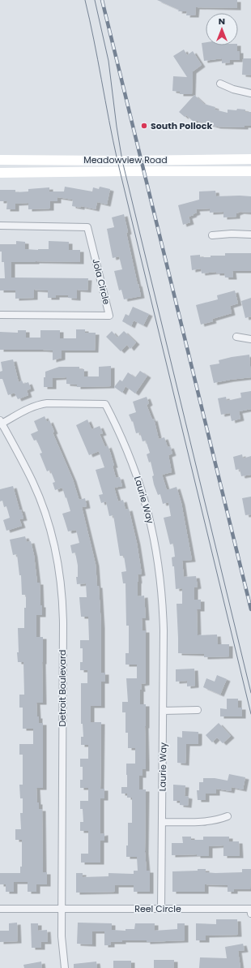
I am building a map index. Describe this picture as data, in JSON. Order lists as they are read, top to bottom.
{
  "streets": {
    "main road": ["Meadowview Road"],
    "street": [
      "Jola Circle",
      "Laurie Way",
      "Detroit Boulevard",
      "Reel Circle"
    ]
  },
  "crossings": [
    ["Laurie Way", "Detroit Boulevard"],
    ["Laurie Way", "Reel Circle"],
    ["Detroit Boulevard", "Reel Circle"]
  ],
  "places": ["South Pollock"],
  "north": "top"
}
